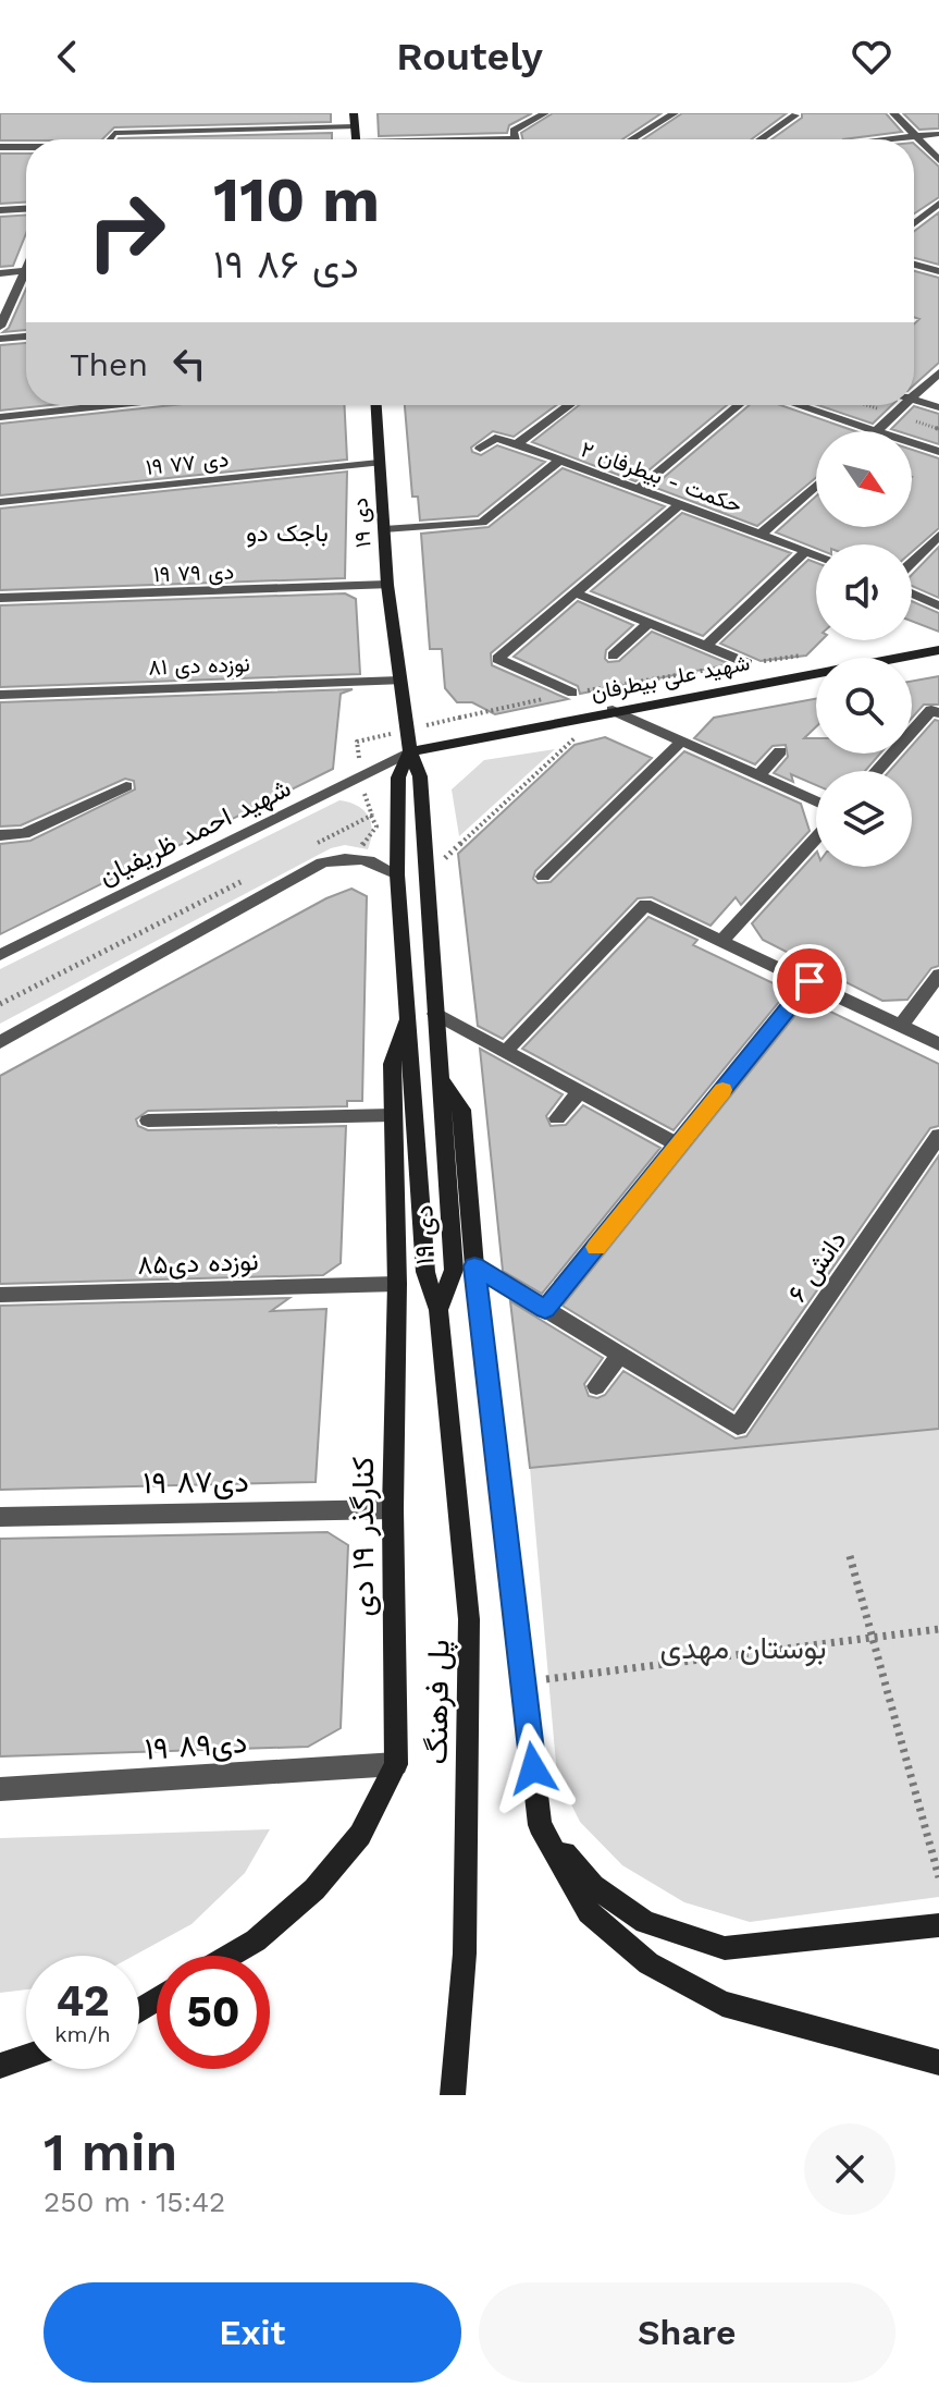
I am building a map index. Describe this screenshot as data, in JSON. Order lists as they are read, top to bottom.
{
  "streets": {
    "main road": [
      "۱۹ دی",
      "شهید علی بیطرفان",
      "کنارگذر ۱۹ دی",
      "پل فرهنگ"
    ],
    "street": [
      "۱۹ دی ۷۷",
      "حکمت - بیطرفان ۲",
      "۱۹ دی ۷۹",
      "نوزده دی ۸۱",
      "شهید احمد ظریفیان",
      "نوزده دی۸۵",
      "۶ دانش",
      "۱۹ دی۸۷",
      "۱۹ دی۸۹"
    ]
  },
  "crossings": [
    ["۱۹ دی ۷۷", "۱۹ دی"],
    ["۱۹ دی", "۱۹ دی ۷۹"],
    ["۱۹ دی", "نوزده دی ۸۱"],
    ["۱۹ دی", "شهید علی بیطرفان"],
    ["۱۹ دی", "شهید احمد ظریفیان"],
    ["۱۹ دی", "کنارگذر ۱۹ دی"],
    ["۱۹ دی", "پل فرهنگ"],
    ["شهید علی بیطرفان", "شهید احمد ظریفیان"],
    ["نوزده دی۸۵", "کنارگذر ۱۹ دی"],
    ["۱۹ دی۸۷", "کنارگذر ۱۹ دی"],
    ["کنارگذر ۱۹ دی", "۱۹ دی۸۹"]
  ],
  "districts": ["باجک دو"],
  "parks": ["بوستان مهدی"],
  "north": "bottom right",
  "page": {
    "header": "Routely",
    "turn": ["110 m", "۱۹ دی ۸۶"],
    "then": "Then",
    "speed": "42 km/h",
    "limit": "50",
    "heading": ["1 min", "250 m · 15:42"],
    "buttons": ["Exit", "Share"]
  }
}
